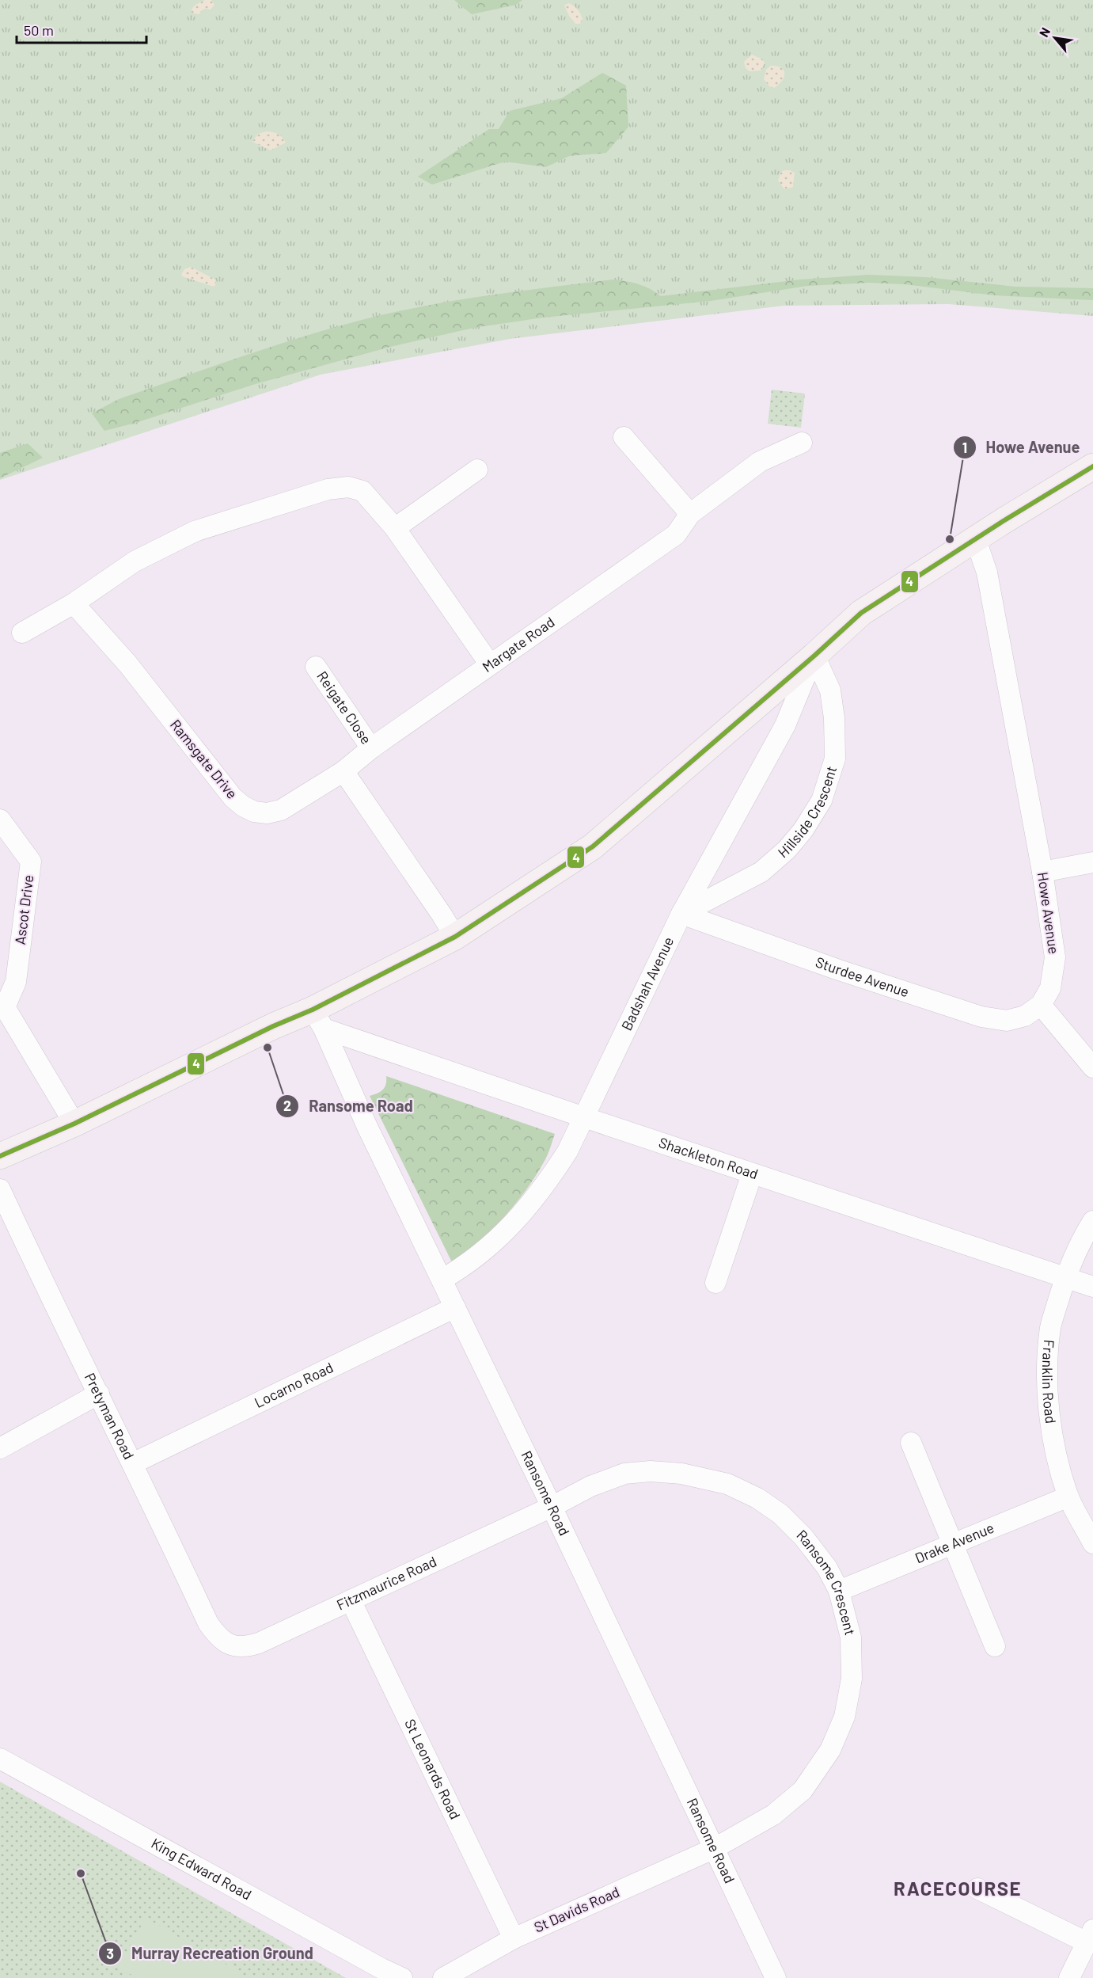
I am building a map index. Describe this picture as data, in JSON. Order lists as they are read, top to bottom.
{
  "streets": {
    "street": [
      "Margate Road",
      "Reigate Close",
      "Ramsgate Drive",
      "Hillside Crescent",
      "Ascot Drive",
      "Howe Avenue",
      "Sturdee Avenue",
      "Badshah Avenue",
      "Shackleton Road",
      "Franklin Road",
      "Locarno Road",
      "Pretyman Road",
      "Ransome Road",
      "Drake Avenue",
      "Fitzmaurice Road",
      "Ransome Crescent",
      "St Leonards Road",
      "King Edward Road",
      "St Davids Road"
    ]
  },
  "crossings": [
    ["Margate Road", "Reigate Close"],
    ["Margate Road", "Ramsgate Drive"],
    ["Hillside Crescent", "Sturdee Avenue"],
    ["Hillside Crescent", "Badshah Avenue"],
    ["Howe Avenue", "Sturdee Avenue"],
    ["Sturdee Avenue", "Badshah Avenue"],
    ["Badshah Avenue", "Shackleton Road"],
    ["Badshah Avenue", "Ransome Road"],
    ["Shackleton Road", "Franklin Road"],
    ["Shackleton Road", "Ransome Road"],
    ["Franklin Road", "Drake Avenue"],
    ["Locarno Road", "Pretyman Road"],
    ["Locarno Road", "Ransome Road"],
    ["Pretyman Road", "Fitzmaurice Road"],
    ["Ransome Road", "Fitzmaurice Road"],
    ["Ransome Road", "Ransome Crescent"],
    ["Ransome Road", "St Davids Road"],
    ["Drake Avenue", "Ransome Crescent"],
    ["Fitzmaurice Road", "Ransome Crescent"],
    ["Fitzmaurice Road", "St Leonards Road"],
    ["Ransome Crescent", "St Davids Road"],
    ["St Leonards Road", "St Davids Road"]
  ],
  "districts": ["RACECOURSE"],
  "places": ["Howe Avenue", "Ransome Road", "Murray Recreation Ground"],
  "lines": ["transit line 4"],
  "scale_bar": "50 m",
  "north": "top left"
}
